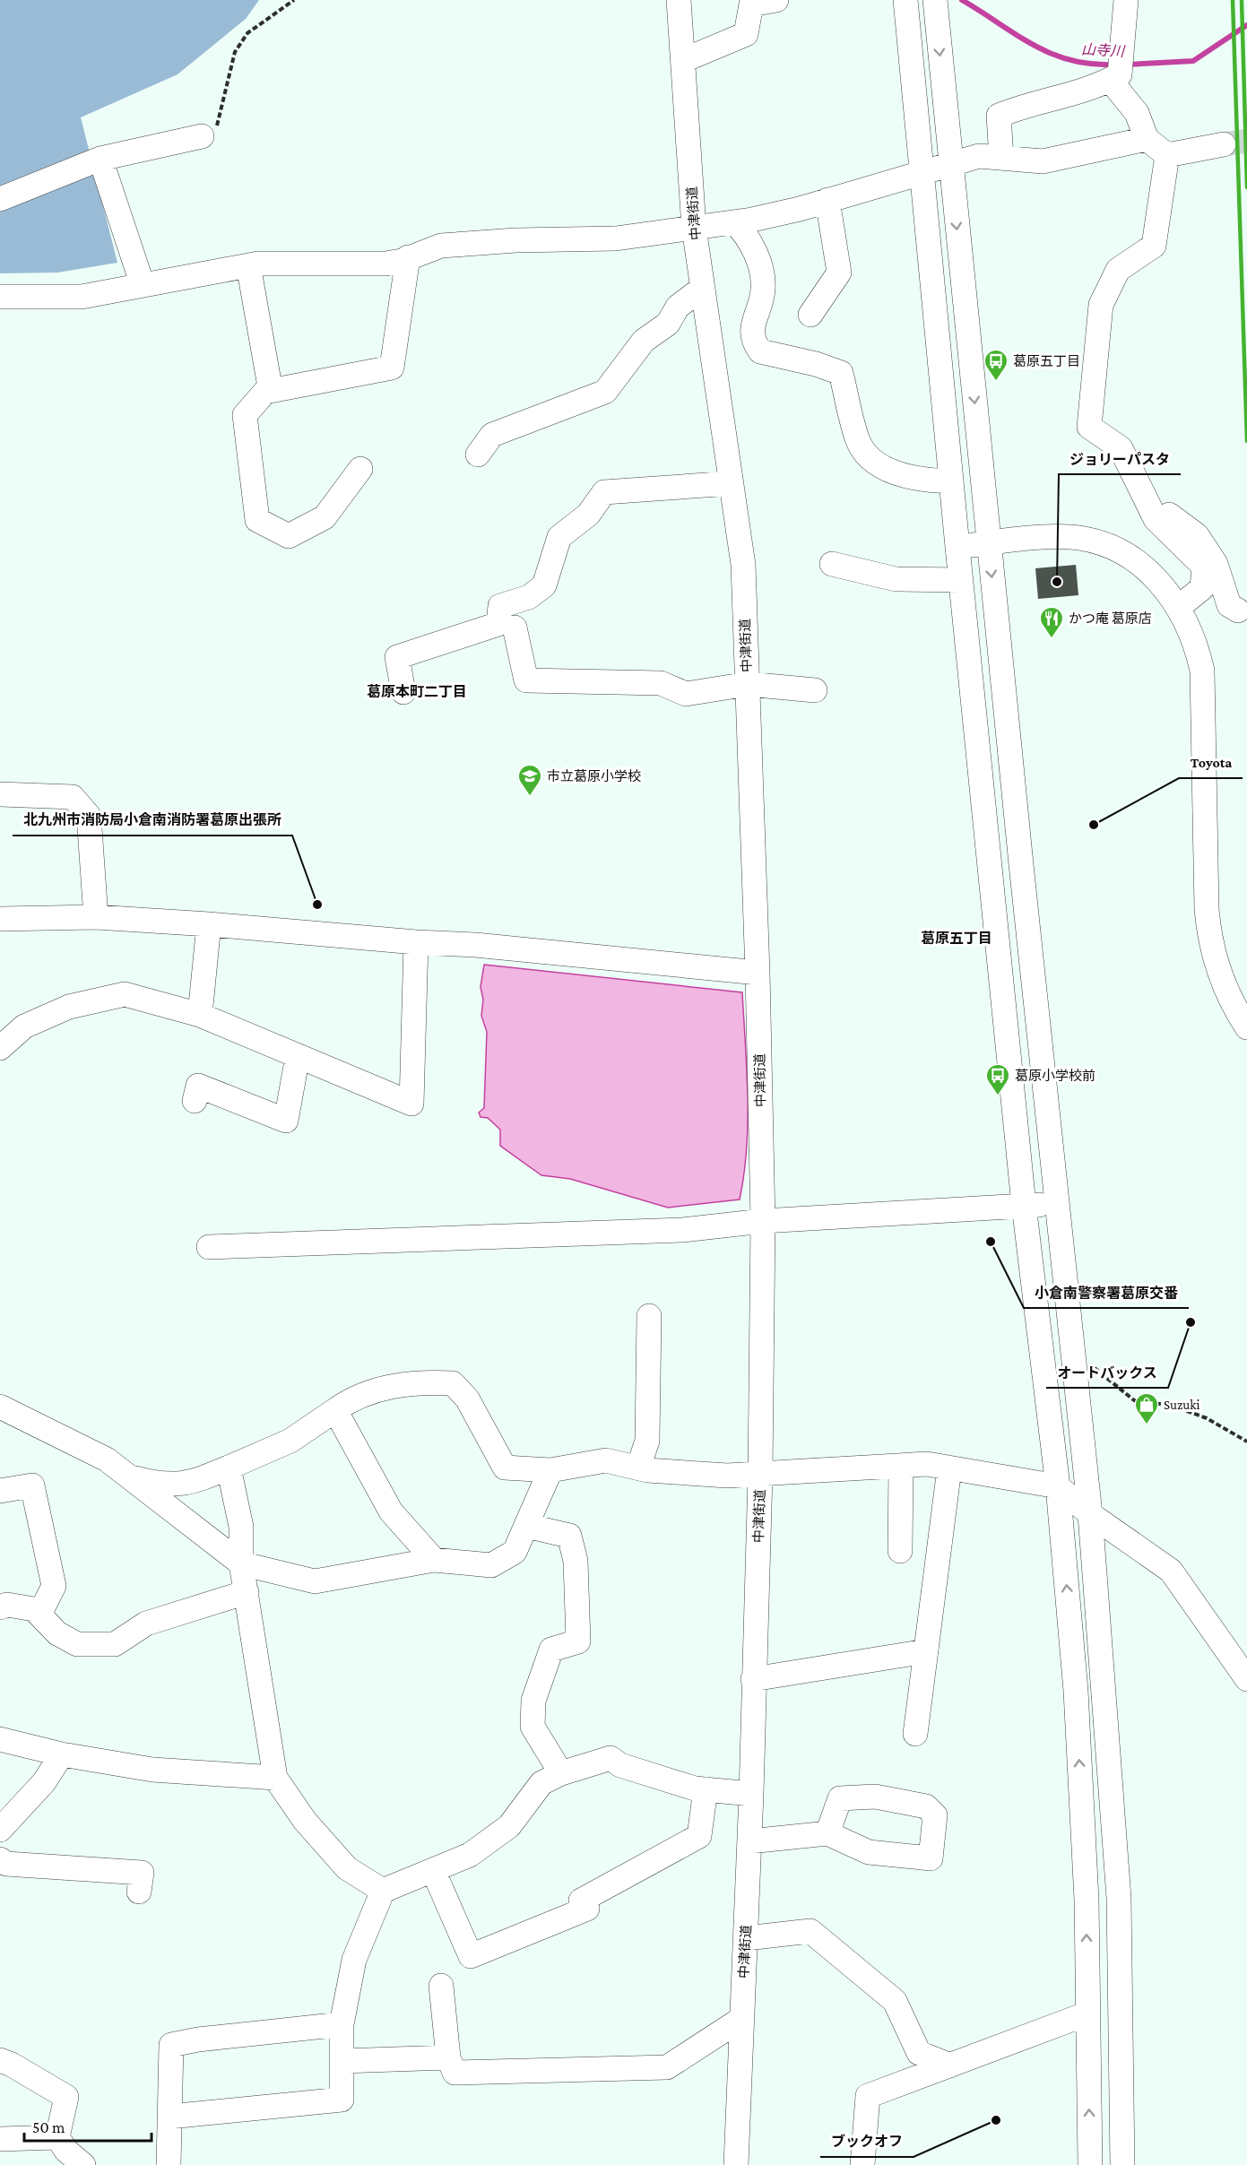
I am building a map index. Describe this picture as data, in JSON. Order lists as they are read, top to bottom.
{
  "streets": {
    "street": ["中津街道"]
  },
  "districts": ["葛原本町二丁目", "葛原五丁目"],
  "water": ["山寺川"],
  "places": {
    "bus stop": ["葛原五丁目", "葛原小学校前"],
    "other": [
      "ジョリーパスタ",
      "Toyota",
      "北九州市消防局小倉南消防署葛原出張所",
      "小倉南警察署葛原交番",
      "オートバックス",
      "ブックオフ"
    ],
    "restaurant": ["かつ庵 葛原店"],
    "school or university": ["市立葛原小学校"],
    "shop": ["Suzuki"]
  },
  "scale_bar": "50 m"
}
